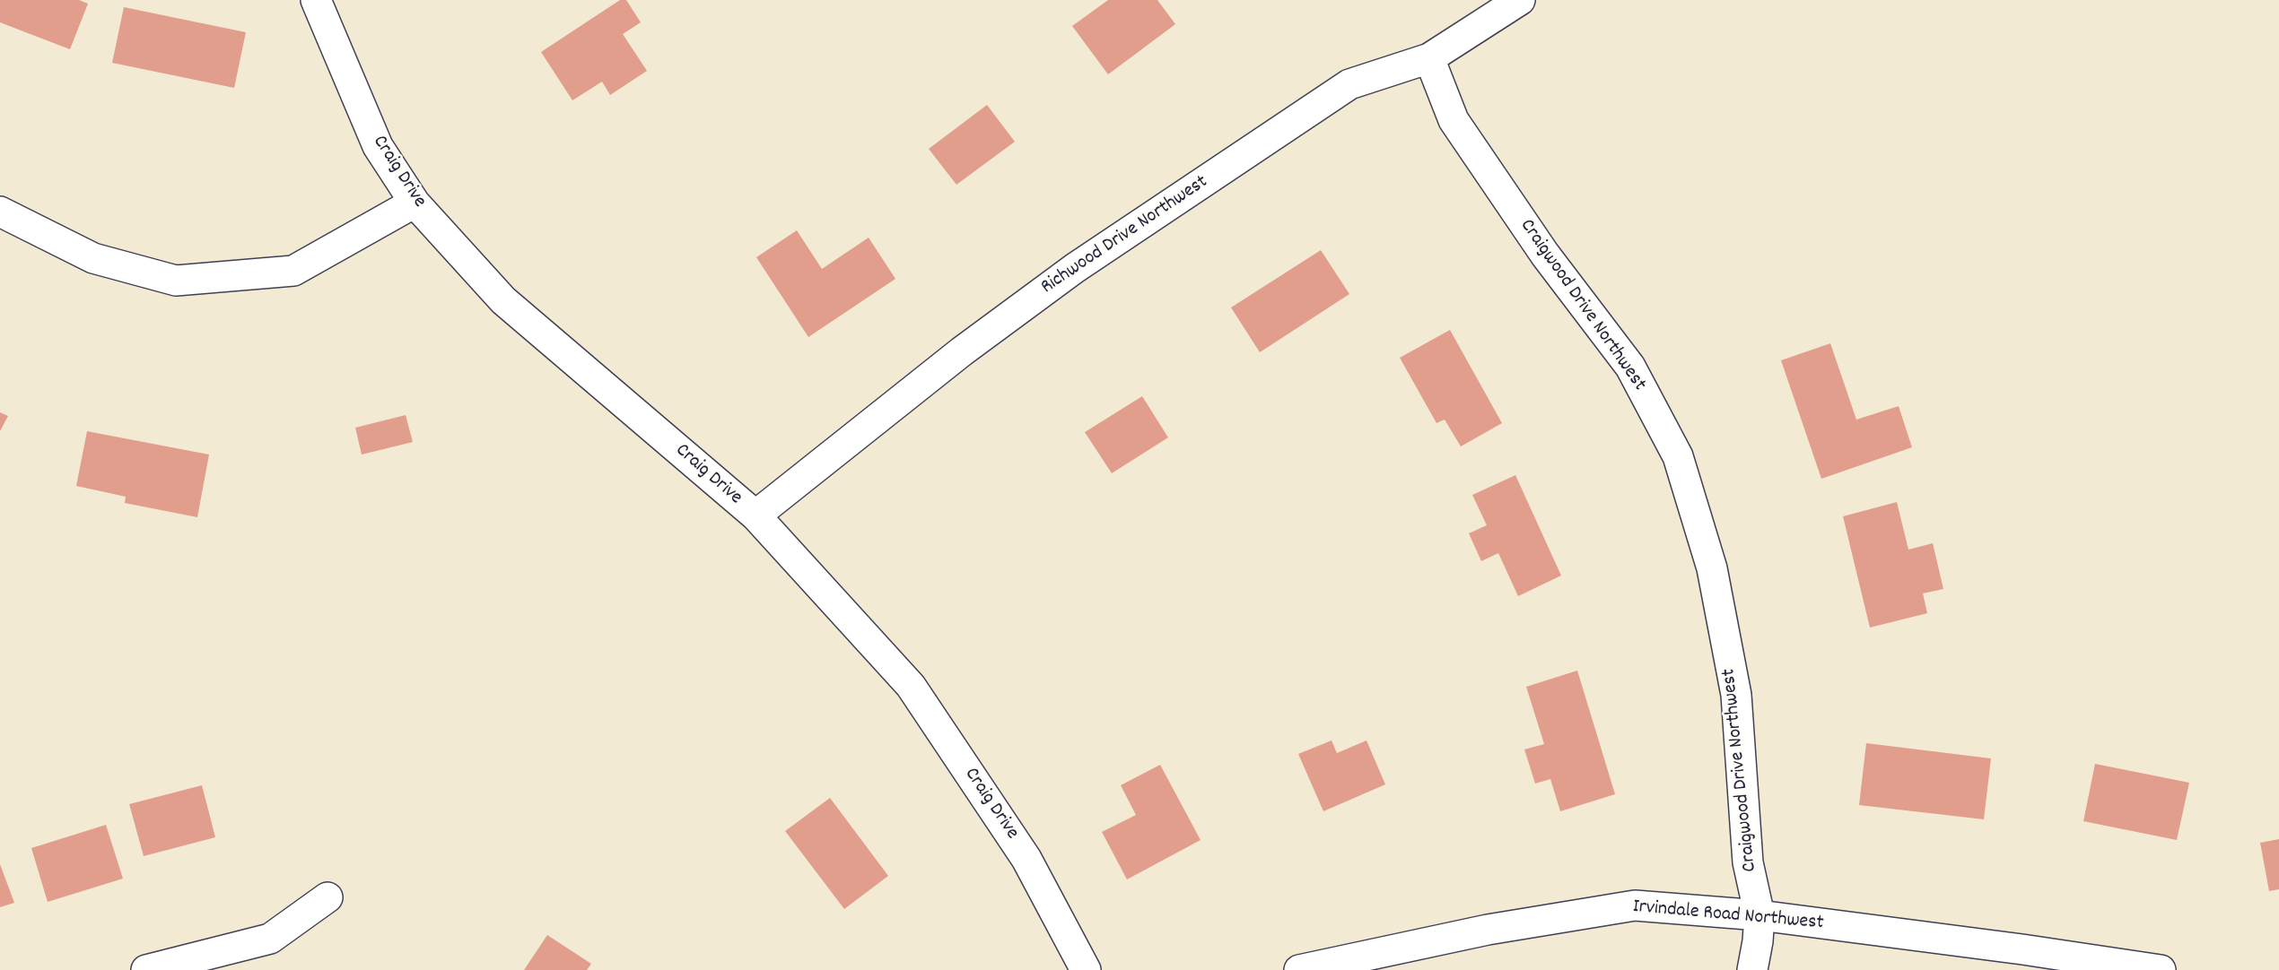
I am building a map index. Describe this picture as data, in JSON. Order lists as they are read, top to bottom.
{
  "streets": {
    "street": [
      "Craig Drive",
      "Richwood Drive Northwest",
      "Craigwood Drive Northwest",
      "Irvindale Road Northwest"
    ]
  },
  "crossings": [
    ["Craig Drive", "Richwood Drive Northwest"],
    ["Richwood Drive Northwest", "Craigwood Drive Northwest"],
    ["Craigwood Drive Northwest", "Irvindale Road Northwest"]
  ]
}
